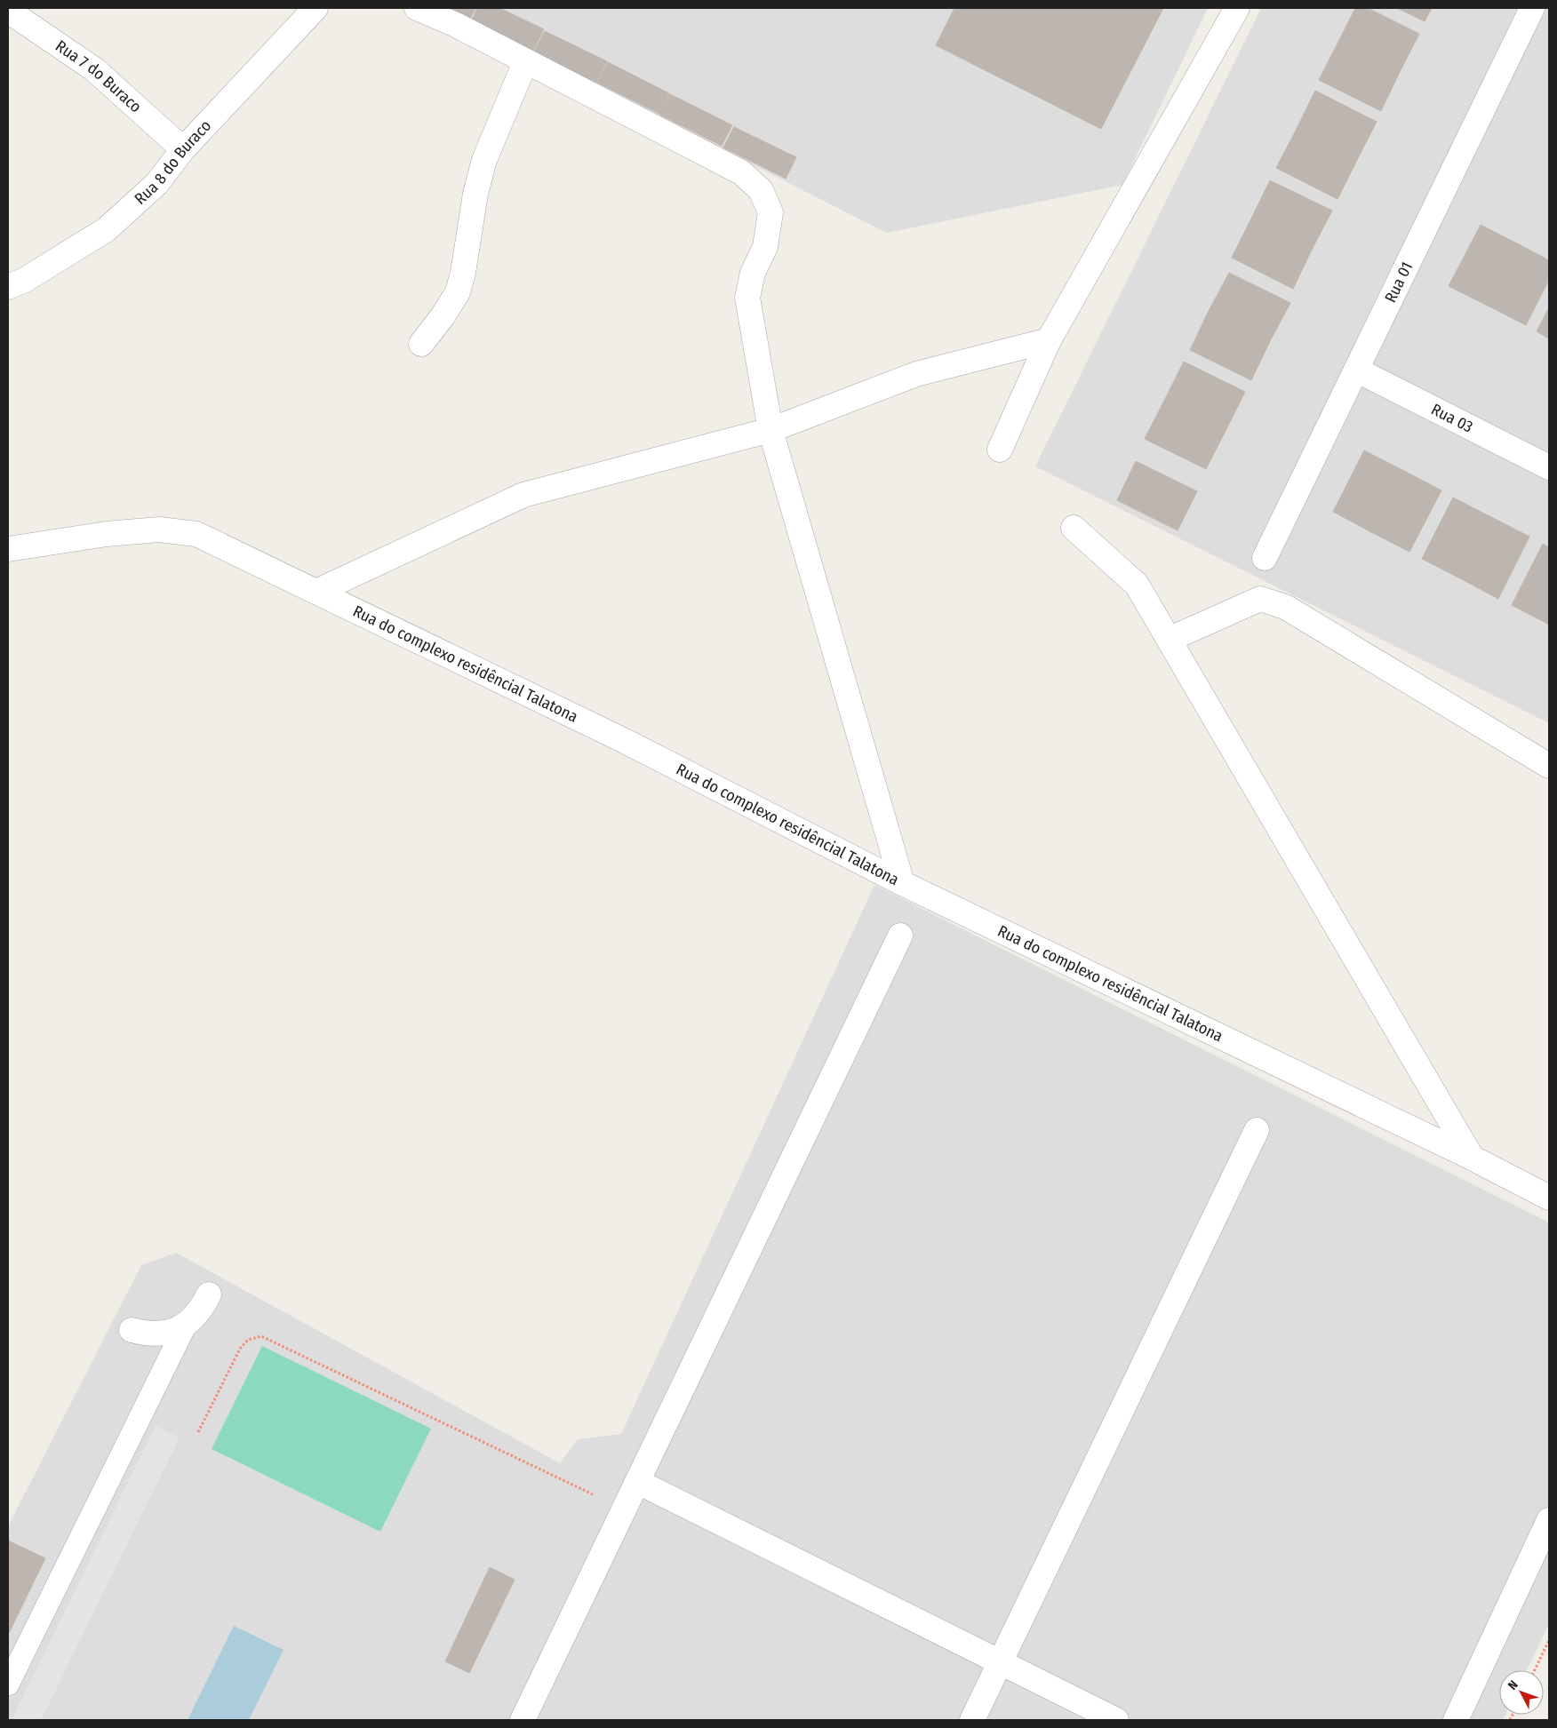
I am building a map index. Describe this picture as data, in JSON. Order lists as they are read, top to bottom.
{
  "streets": {
    "street": [
      "Rua 7 do Buraco",
      "Rua 8 do Buraco",
      "Rua 01",
      "Rua 03",
      "Rua do complexo residêncial Talatona"
    ]
  },
  "crossings": [
    ["Rua 7 do Buraco", "Rua 8 do Buraco"],
    ["Rua 01", "Rua 03"]
  ],
  "north": "top left"
}
